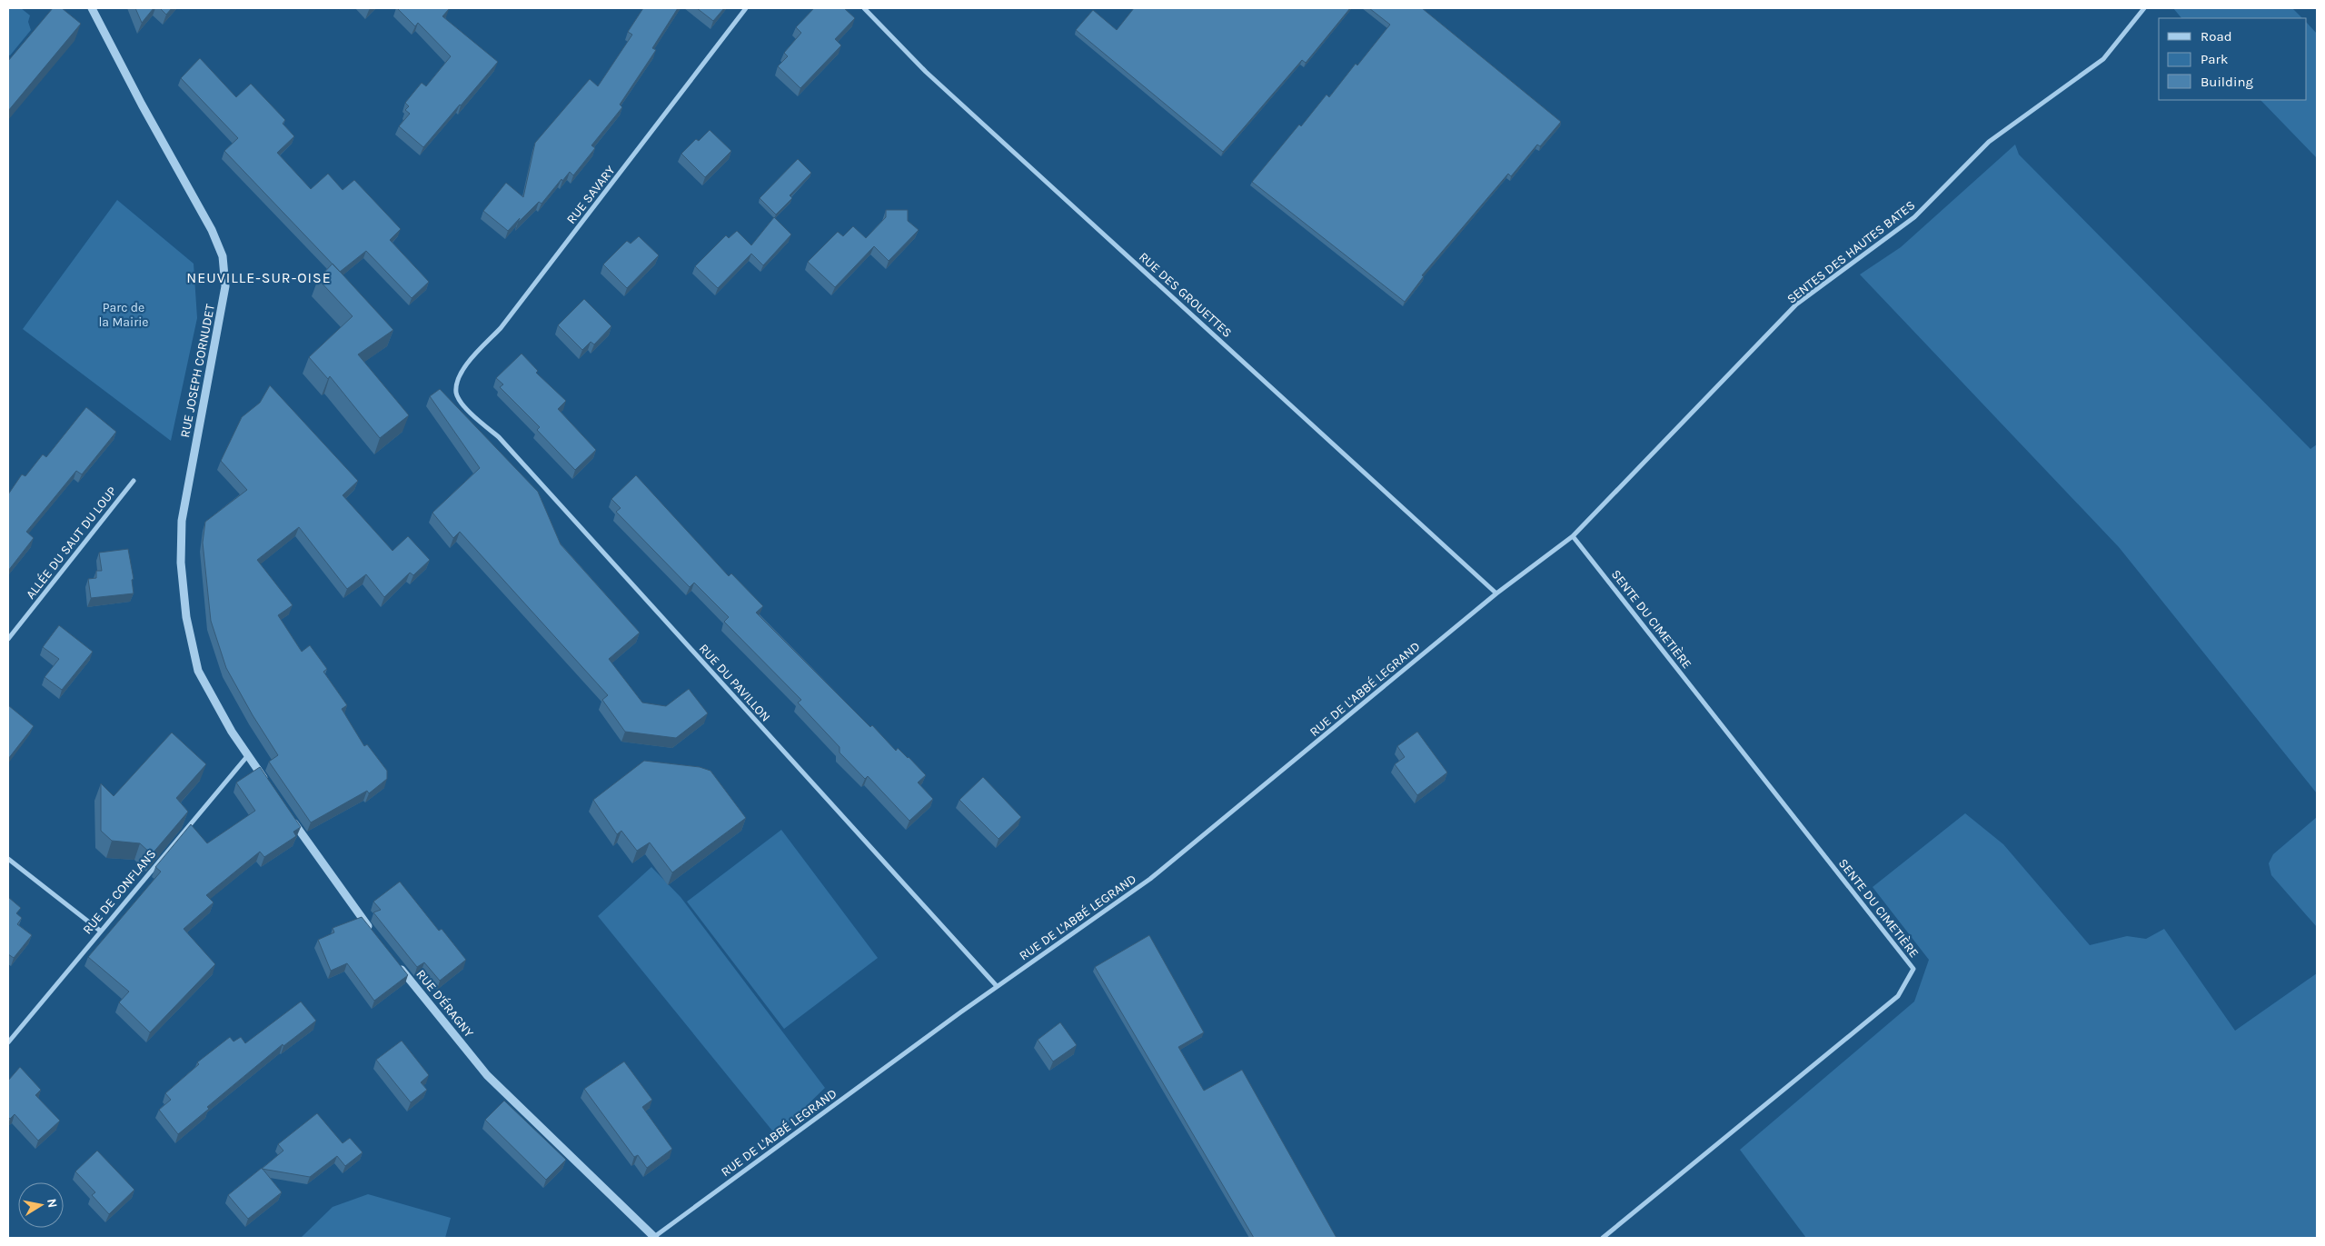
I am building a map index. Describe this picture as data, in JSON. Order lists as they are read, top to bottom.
{
  "streets": {
    "street": [
      "RUE SAVARY",
      "SENTES DES HAUTES BATES",
      "RUE DES GROUETTES",
      "RUE JOSEPH CORNUDET",
      "ALLÉE DU SAUT DU LOUP",
      "SENTE DU CIMETIÈRE",
      "RUE DU PAVILLON",
      "RUE DE L'ABBÉ LEGRAND",
      "RUE DE CONFLANS",
      "RUE D'ÉRAGNY"
    ]
  },
  "crossings": [
    ["RUE SAVARY", "RUE DU PAVILLON"],
    ["SENTES DES HAUTES BATES", "RUE DES GROUETTES"],
    ["SENTES DES HAUTES BATES", "SENTE DU CIMETIÈRE"],
    ["SENTES DES HAUTES BATES", "RUE DE L'ABBÉ LEGRAND"],
    ["RUE DES GROUETTES", "RUE DE L'ABBÉ LEGRAND"],
    ["RUE JOSEPH CORNUDET", "RUE DE CONFLANS"],
    ["RUE DU PAVILLON", "RUE DE L'ABBÉ LEGRAND"],
    ["RUE DE L'ABBÉ LEGRAND", "RUE D'ÉRAGNY"]
  ],
  "districts": ["NEUVILLE-SUR-OISE"],
  "parks": ["Parc de la Mairie"],
  "legend": ["Road", "Park", "Building"],
  "north": "right"
}
